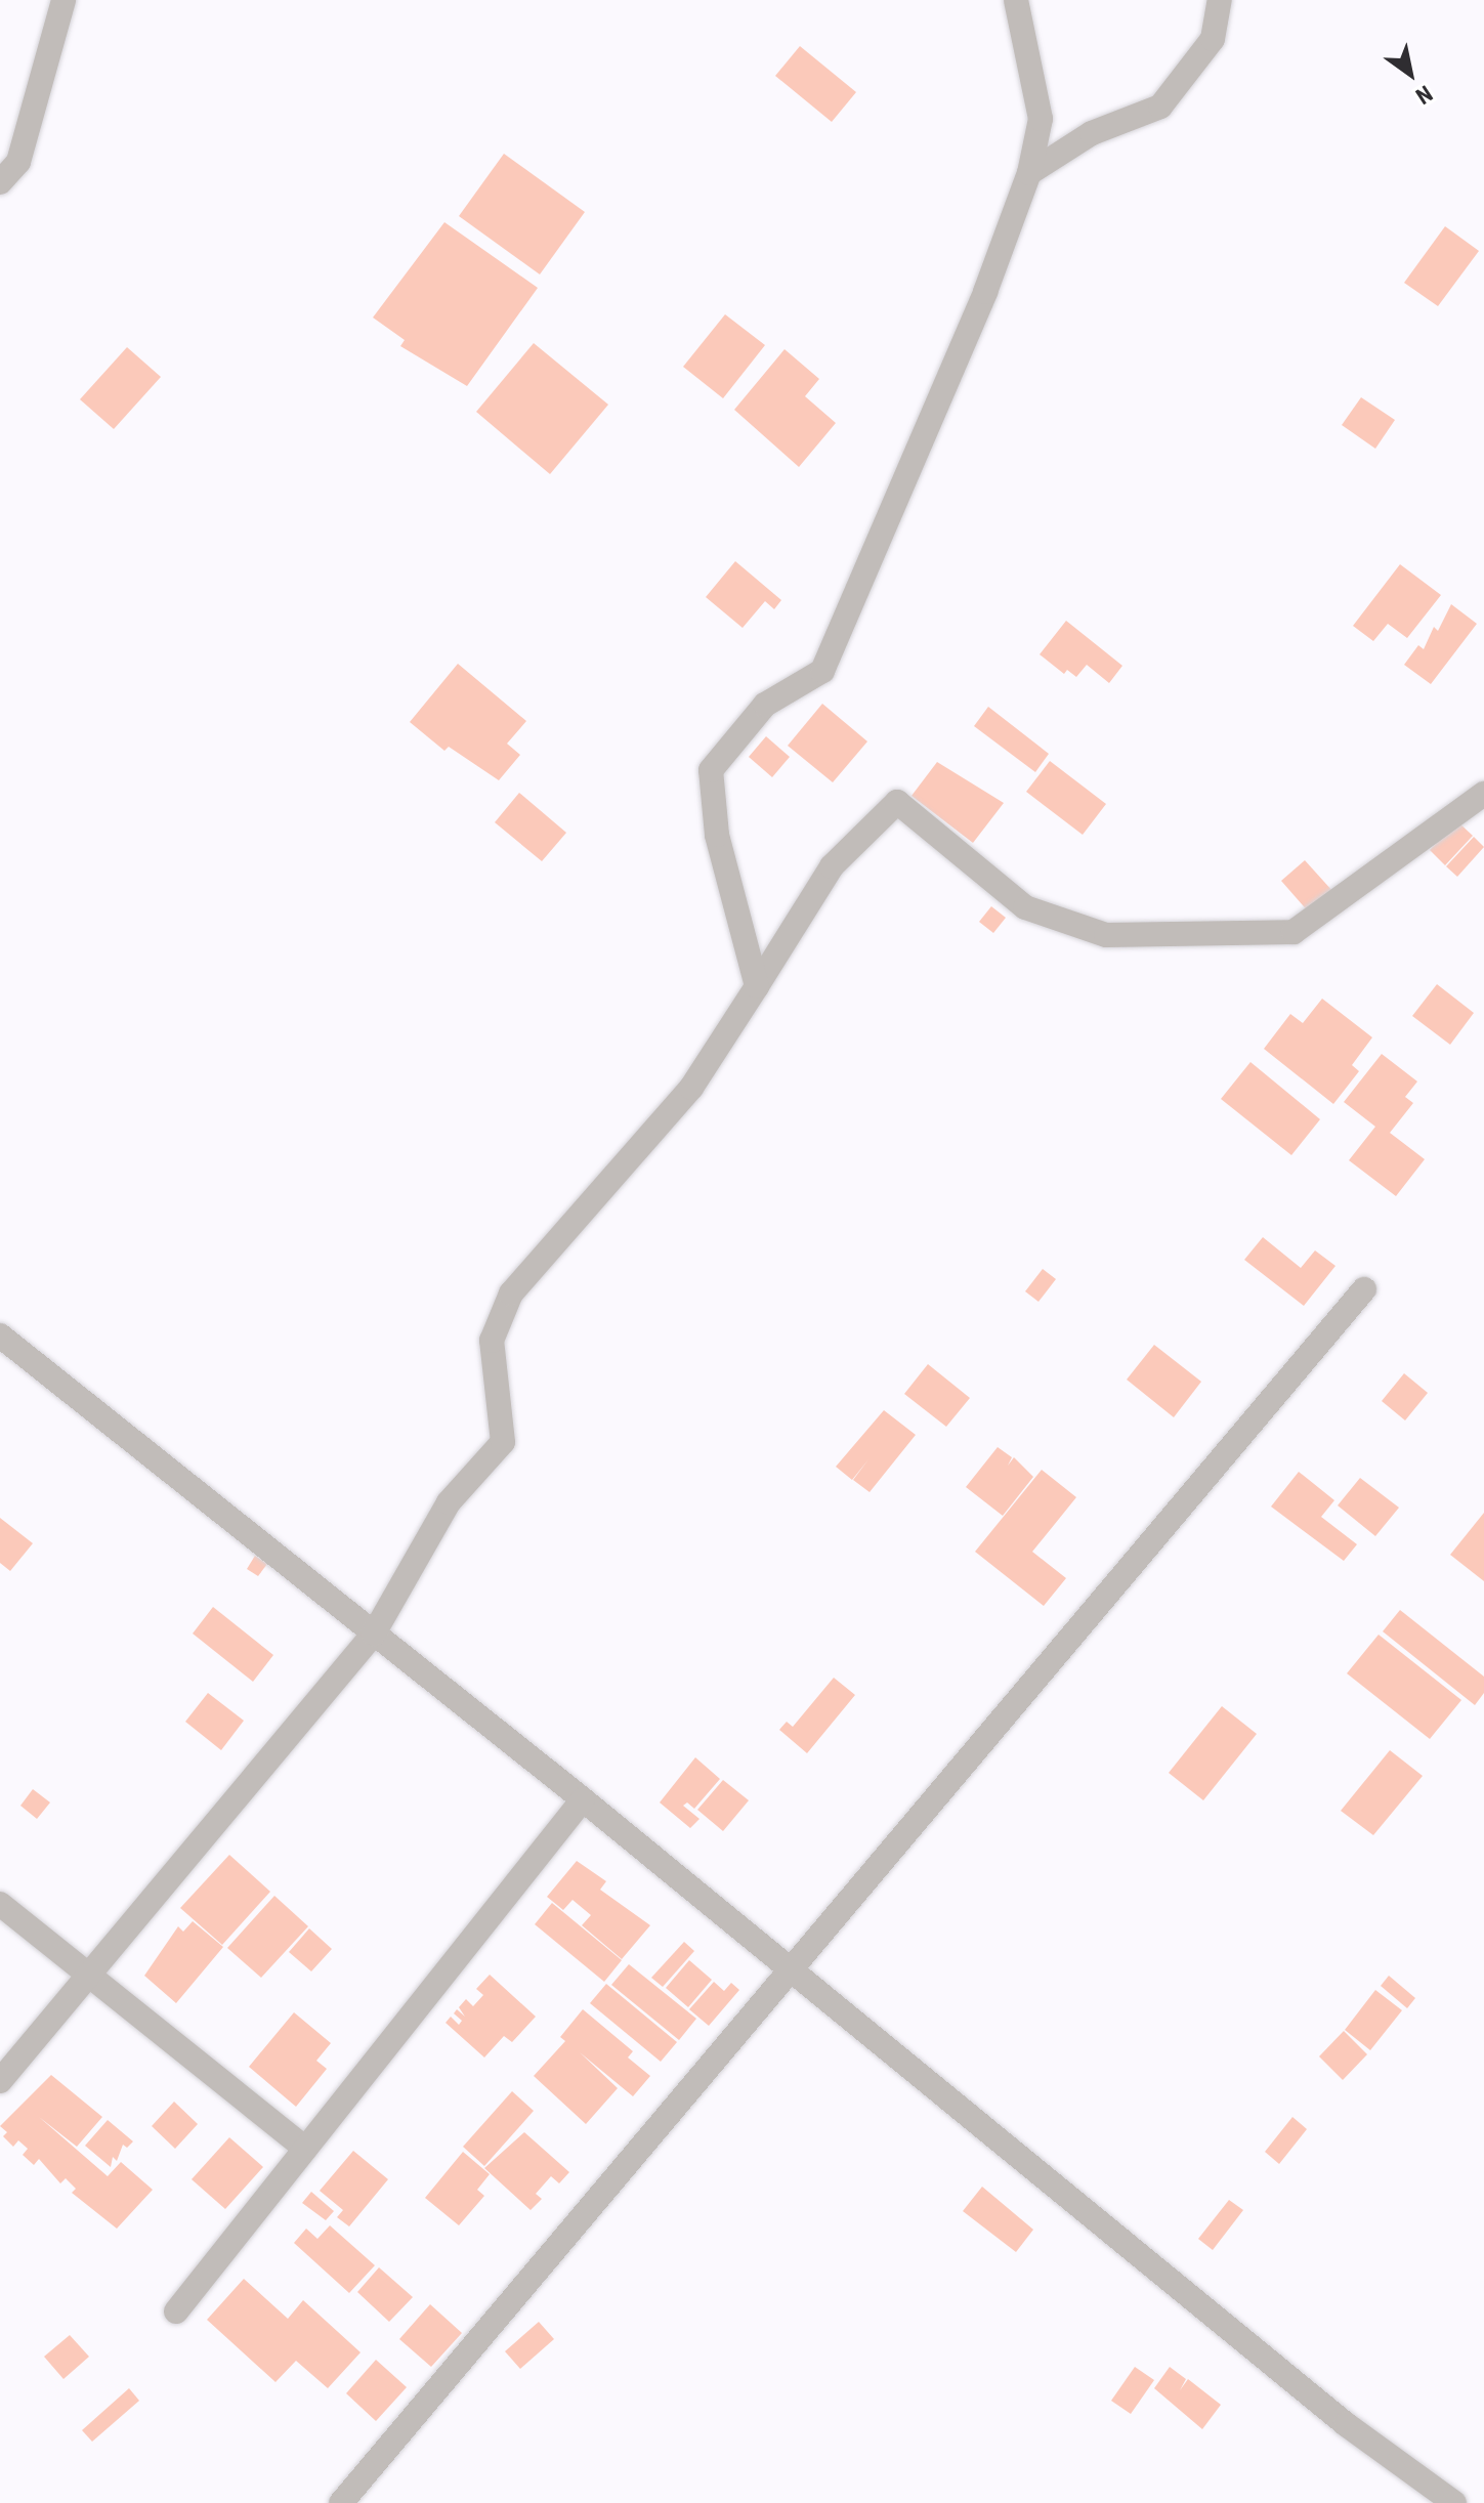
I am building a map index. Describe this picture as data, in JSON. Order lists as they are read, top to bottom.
{
  "north": "bottom right"
}
